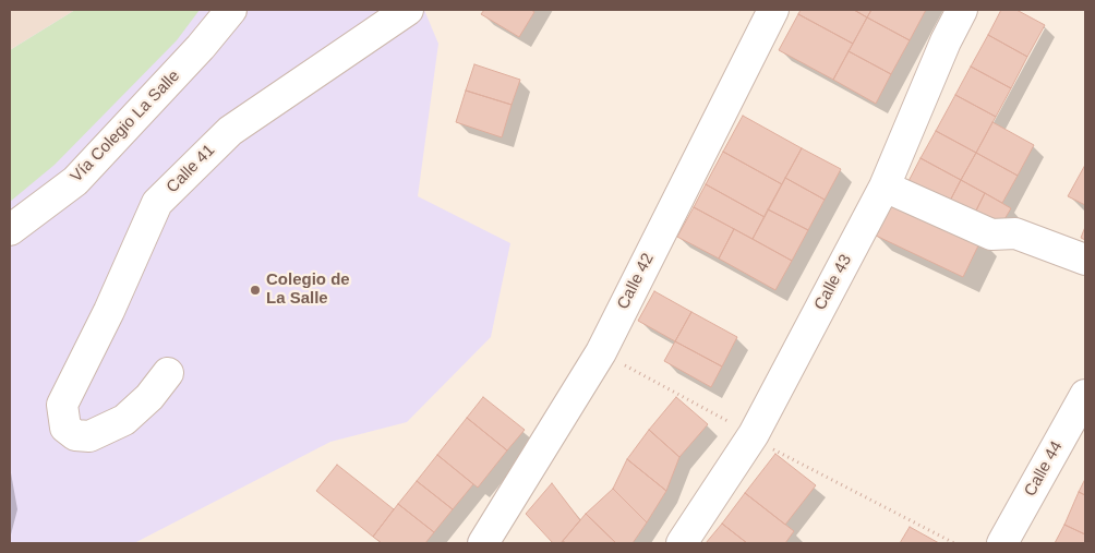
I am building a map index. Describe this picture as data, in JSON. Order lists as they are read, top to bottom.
{
  "streets": {
    "street": [
      "Vía Colegio La Salle",
      "Calle 41",
      "Calle 42",
      "Calle 43",
      "Calle 44"
    ]
  },
  "places": ["Colegio de La Salle"]
}
